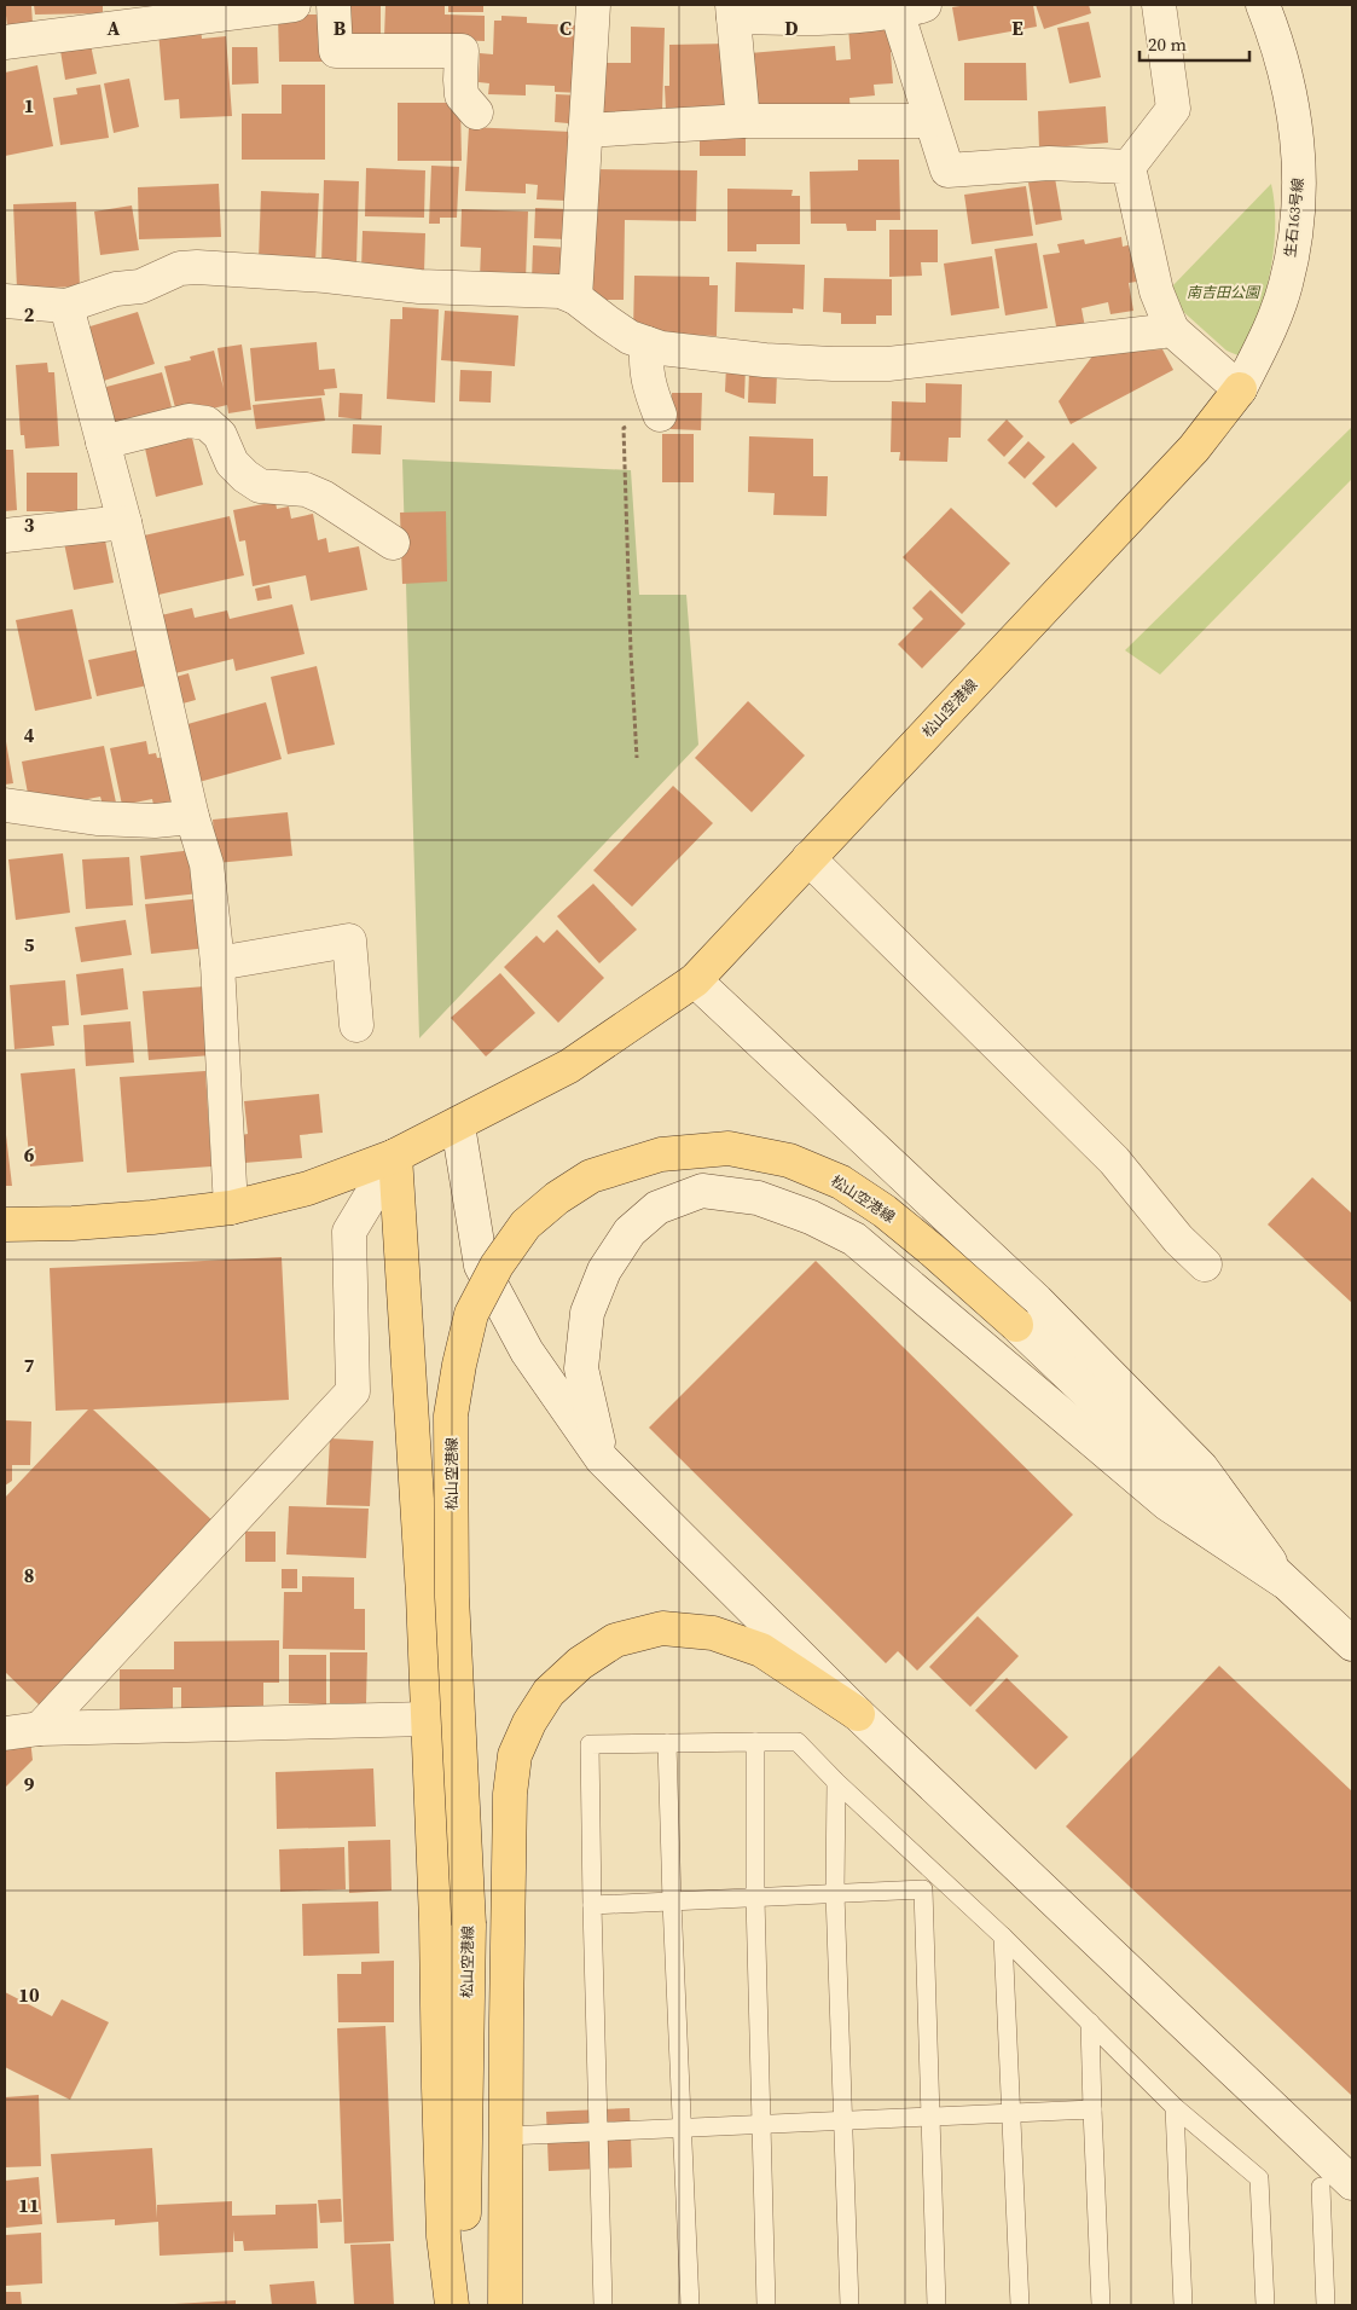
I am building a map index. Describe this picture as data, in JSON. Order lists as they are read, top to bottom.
{
  "streets": {
    "main road": ["松山空港線"],
    "street": ["生石163号線"]
  },
  "crossings": [
    ["生石163号線", "松山空港線"]
  ],
  "parks": ["南吉田公園"],
  "scale_bar": "20 m",
  "grid": {
    "columns": [
      "A",
      "B",
      "C",
      "D",
      "E"
    ],
    "rows": [
      "1",
      "2",
      "3",
      "4",
      "5",
      "6",
      "7",
      "8",
      "9",
      "10",
      "11"
    ]
  }
}
